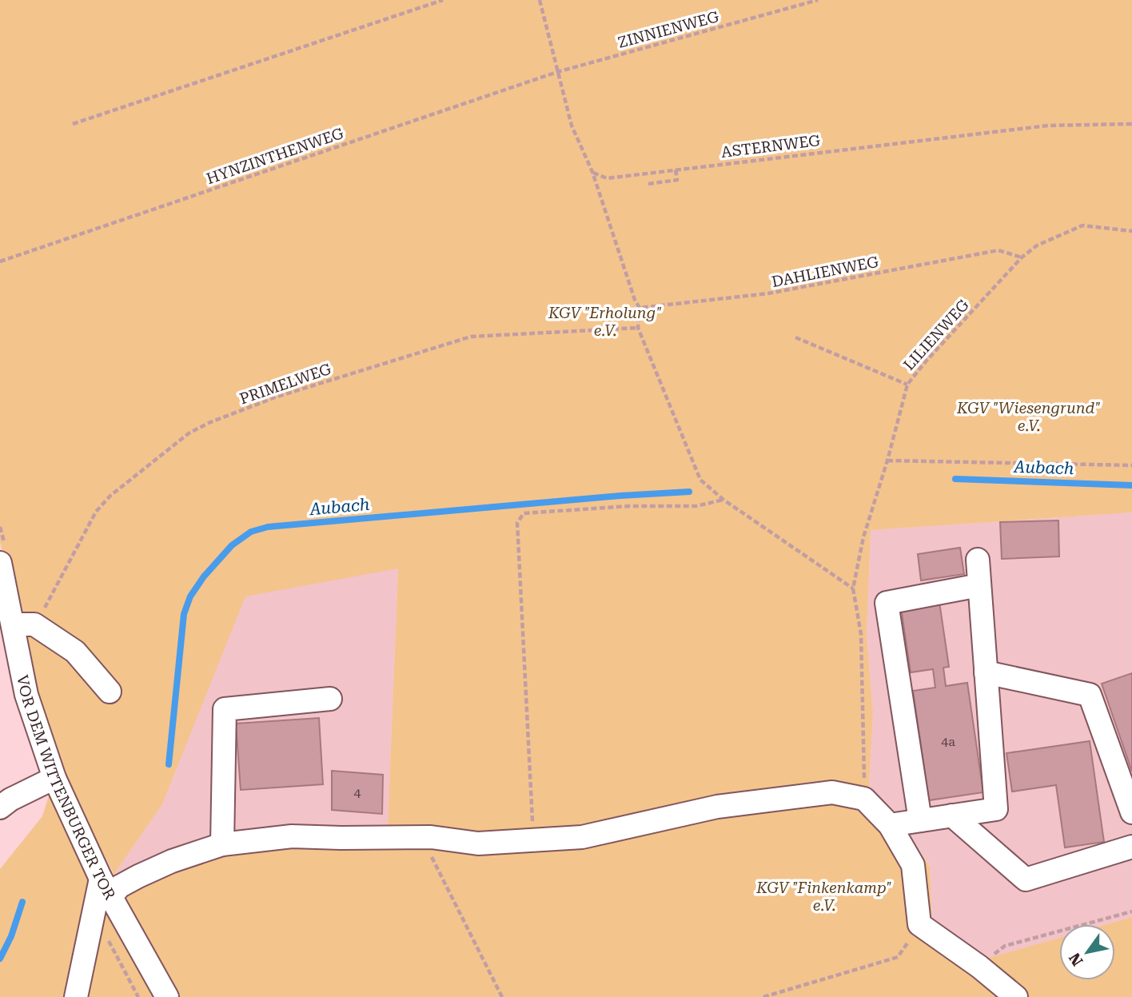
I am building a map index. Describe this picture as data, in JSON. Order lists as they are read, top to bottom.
{
  "streets": {
    "street": ["VOR DEM WITTENBURGER TOR"],
    "path": [
      "ZINNIENWEG",
      "ASTERNWEG",
      "HYNZINTHENWEG",
      "DAHLIENWEG",
      "LILIENWEG",
      "PRIMELWEG"
    ]
  },
  "crossings": [
    ["ZINNIENWEG", "HYNZINTHENWEG"],
    ["DAHLIENWEG", "LILIENWEG"],
    ["PRIMELWEG", "VOR DEM WITTENBURGER TOR"]
  ],
  "water": ["Aubach"],
  "parks": ["KGV \"Erholung\" e.V.", "KGV \"Wiesengrund\" e.V.", "KGV \"Finkenkamp\" e.V."],
  "house_numbers": ["4a", "4"],
  "north": "bottom left"
}
